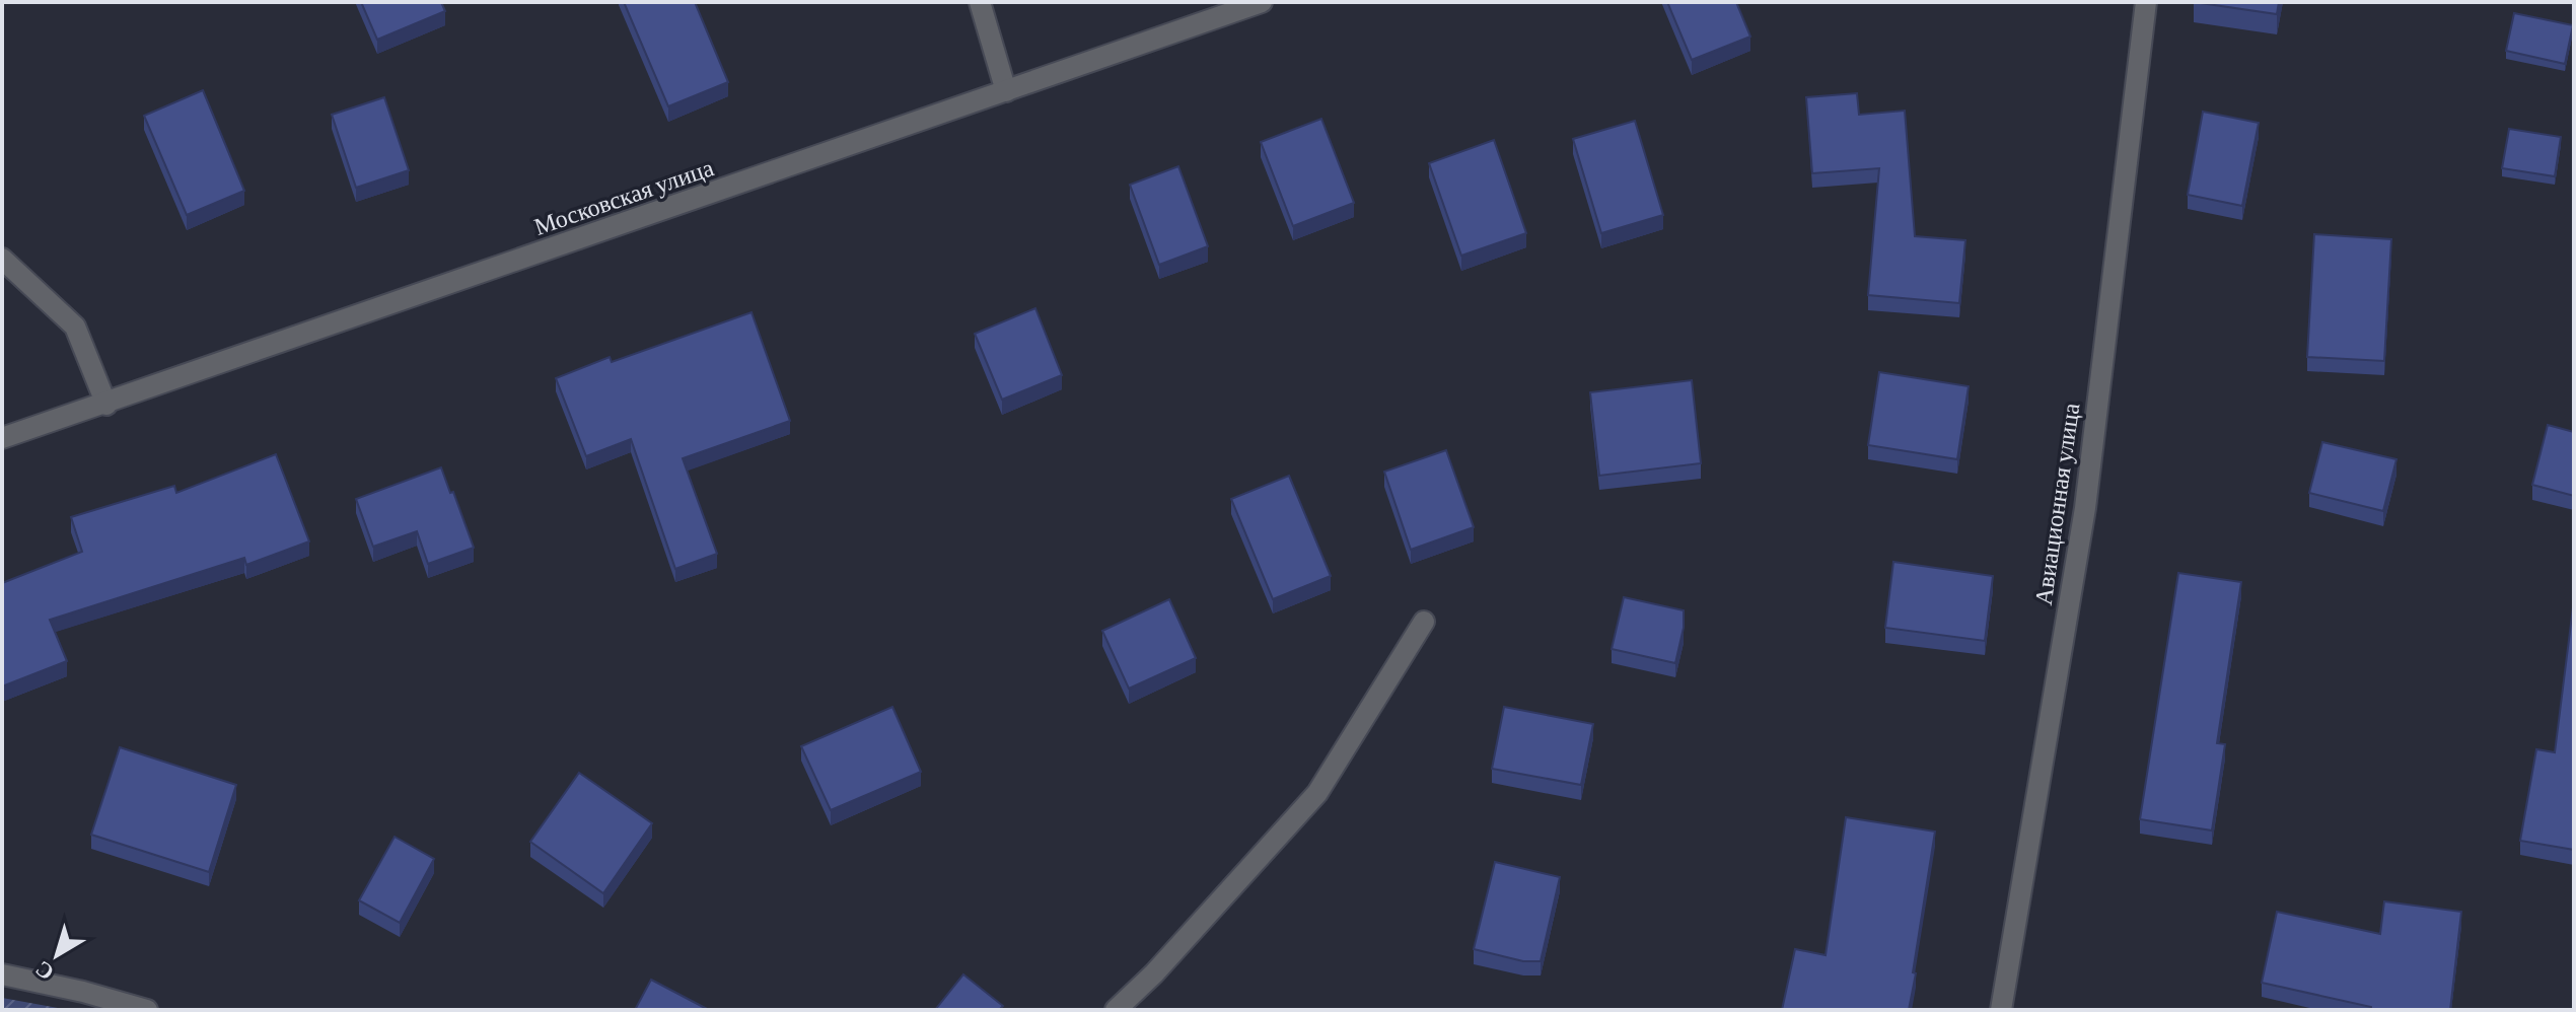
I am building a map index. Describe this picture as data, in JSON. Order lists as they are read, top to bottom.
{
  "streets": {
    "street": ["Московская улица", "Авиационная улица"]
  },
  "north": "bottom left"
}
